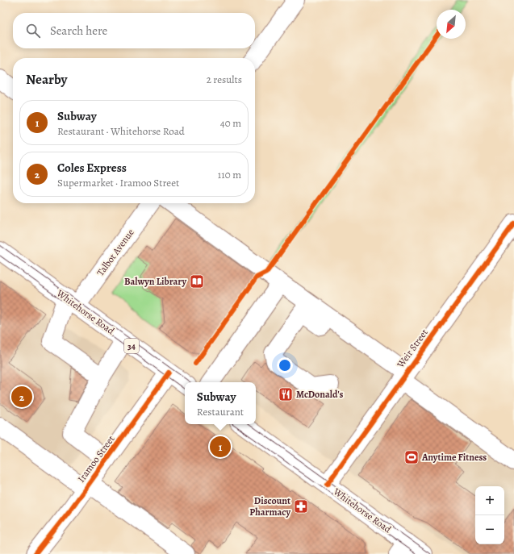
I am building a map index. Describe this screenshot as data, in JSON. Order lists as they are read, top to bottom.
{
  "streets": {
    "street": [
      "Talbot Avenue",
      "Whitehorse Road",
      "34",
      "Weir Street",
      "Iramoo Street"
    ]
  },
  "crossings": [
    ["Talbot Avenue", "Whitehorse Road"],
    ["Whitehorse Road", "Weir Street"],
    ["Whitehorse Road", "Iramoo Street"]
  ],
  "places": {
    "library": ["Balwyn Library"],
    "restaurant": ["McDonald's"],
    "sports": ["Anytime Fitness"],
    "pharmacy": ["Discount Pharmacy"]
  },
  "north": "bottom left",
  "page": {
    "search": "Search here",
    "heading": ["Nearby", "2 results"],
    "list": [
      {
        "mark": "1",
        "name": "Subway",
        "note": "Restaurant · Whitehorse Road",
        "value": "40 m"
      },
      {
        "mark": "2",
        "name": "Coles Express",
        "note": "Supermarket · Iramoo Street",
        "value": "110 m"
      }
    ],
    "popup": ["Subway", "Restaurant"],
    "pins": ["2", "1"],
    "map_buttons": ["+", "−"]
  }
}
